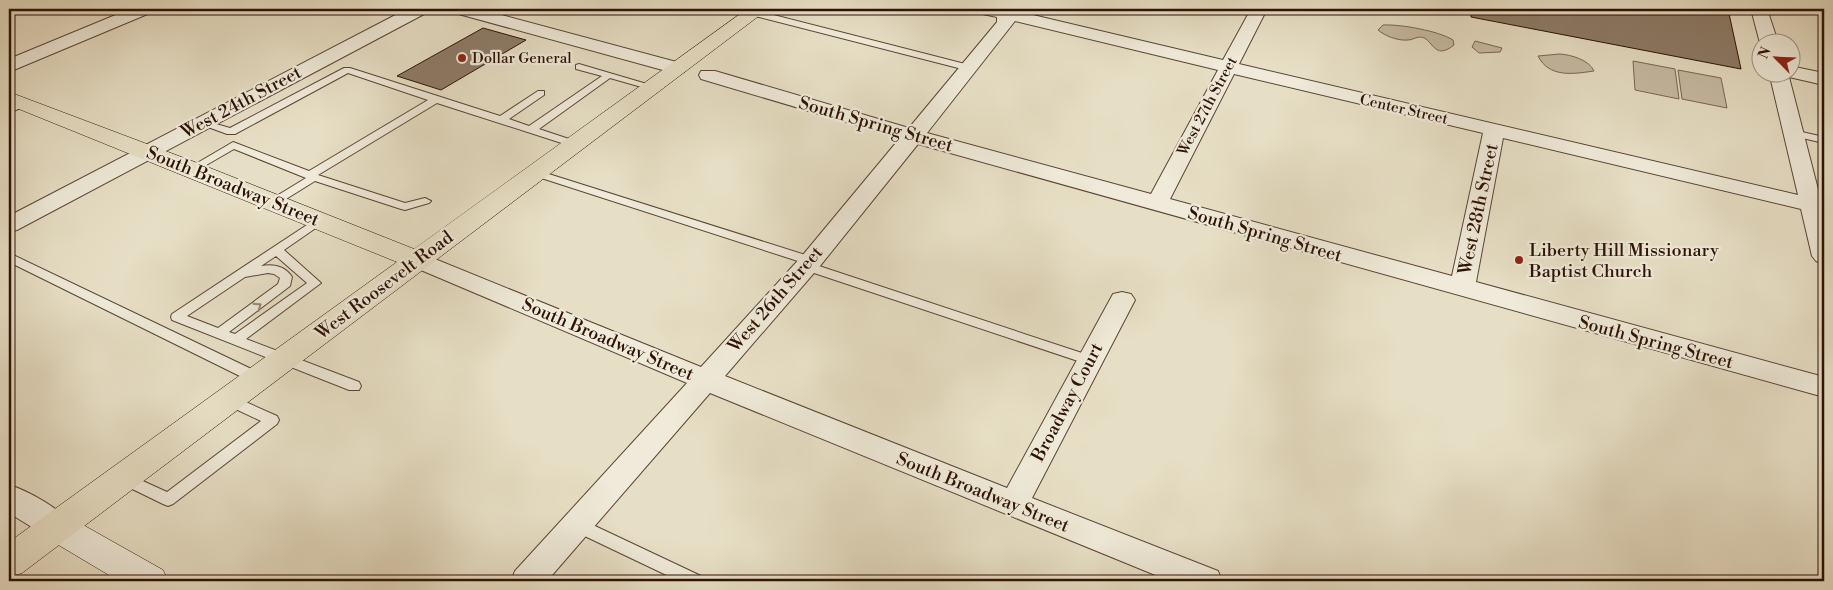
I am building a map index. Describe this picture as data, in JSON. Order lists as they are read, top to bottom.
{
  "streets": {
    "main road": ["South Broadway Street", "West Roosevelt Road"],
    "street": [
      "West 24th Street",
      "West 27th Street",
      "Center Street",
      "South Spring Street",
      "West 28th Street",
      "West 26th Street",
      "Broadway Court"
    ]
  },
  "crossings": [
    ["West 24th Street", "South Broadway Street"],
    ["West 27th Street", "Center Street"],
    ["West 27th Street", "South Spring Street"],
    ["Center Street", "West 28th Street"],
    ["Center Street", "West 26th Street"],
    ["South Spring Street", "West 28th Street"],
    ["South Spring Street", "West 26th Street"],
    ["South Broadway Street", "West Roosevelt Road"],
    ["South Broadway Street", "West 26th Street"],
    ["South Broadway Street", "Broadway Court"]
  ],
  "places": ["Dollar General", "Liberty Hill Missionary Baptist Church"],
  "north": "top left"
}
